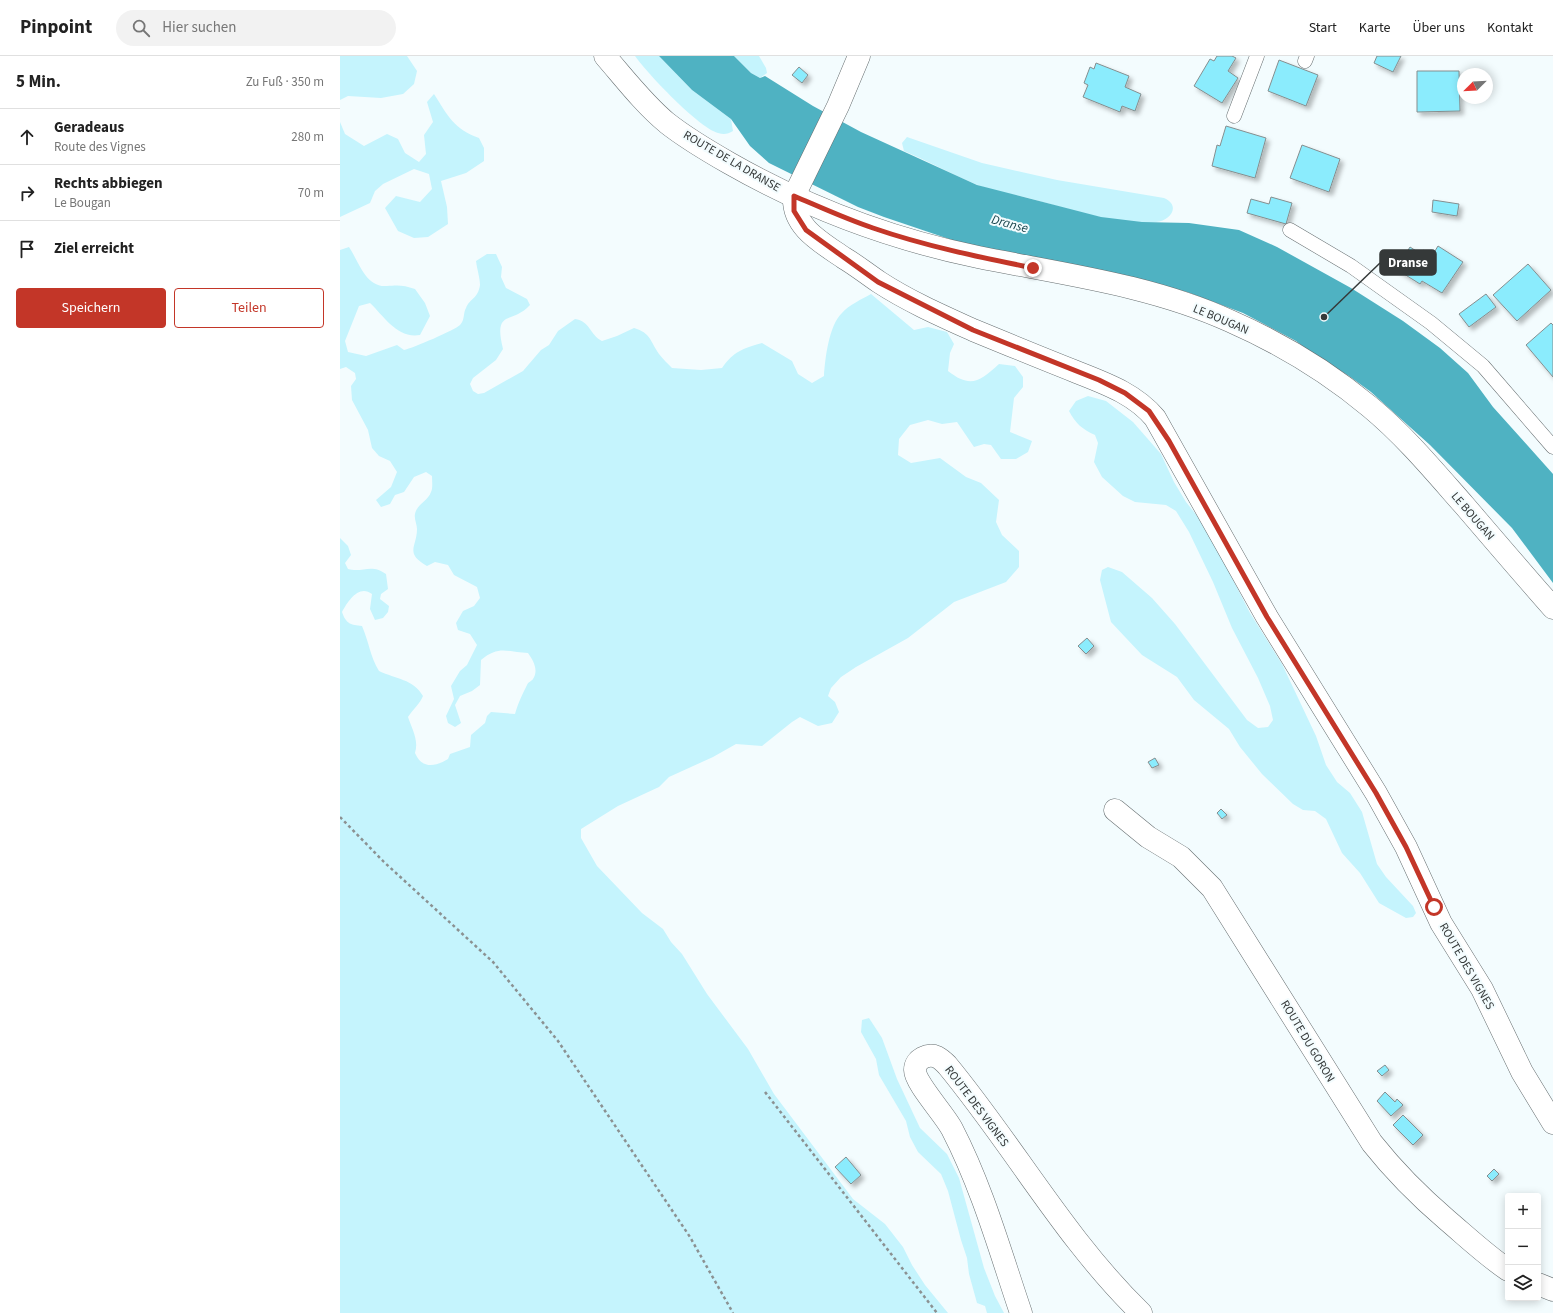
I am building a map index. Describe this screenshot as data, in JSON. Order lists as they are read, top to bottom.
{
  "streets": {
    "street": [
      "ROUTE DE LA DRANSE",
      "LE BOUGAN",
      "ROUTE DES VIGNES",
      "ROUTE DU GORON"
    ]
  },
  "crossings": [
    ["ROUTE DE LA DRANSE", "LE BOUGAN"],
    ["ROUTE DE LA DRANSE", "ROUTE DES VIGNES"],
    ["LE BOUGAN", "ROUTE DES VIGNES"]
  ],
  "water": ["Dranse"],
  "places": ["Dranse"],
  "north": "bottom left",
  "page": {
    "header": "Pinpoint",
    "search": "Hier suchen",
    "nav": [
      "Start",
      "Karte",
      "Über uns",
      "Kontakt"
    ],
    "heading": ["5 Min.", "Zu Fuß · 350 m"],
    "list": [
      ["Geradeaus", "Route des Vignes", "280 m"],
      ["Rechts abbiegen", "Le Bougan", "70 m"],
      "Ziel erreicht"
    ],
    "buttons": ["Speichern", "Teilen"],
    "map_buttons": ["+", "−"]
  }
}
